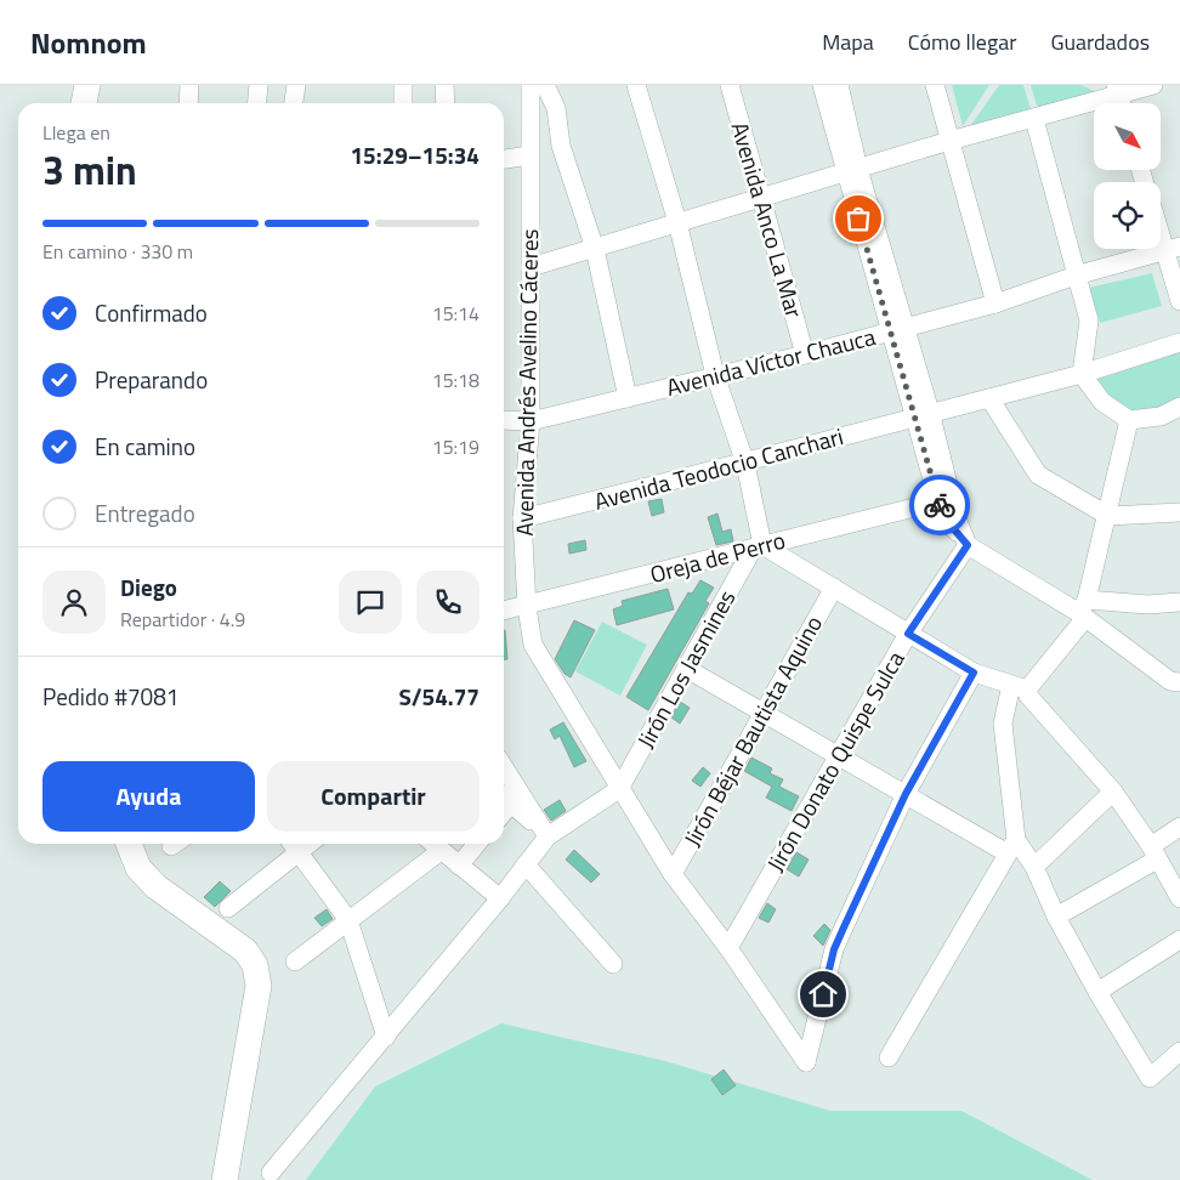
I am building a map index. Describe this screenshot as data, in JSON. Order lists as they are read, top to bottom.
{
  "streets": {
    "street": [
      "Avenida Anco La Mar",
      "Avenida Víctor Chauca",
      "Avenida Andrés Avelino Cáceres",
      "Avenida Teodocio Canchari",
      "Oreja de Perro",
      "Jirón Los Jasmines",
      "Jirón Béjar Bautista Aquino",
      "Jirón Donato Quispe Sulca"
    ]
  },
  "crossings": [
    ["Avenida Anco La Mar", "Avenida Víctor Chauca"],
    ["Avenida Víctor Chauca", "Avenida Andrés Avelino Cáceres"],
    ["Avenida Andrés Avelino Cáceres", "Avenida Teodocio Canchari"],
    ["Avenida Andrés Avelino Cáceres", "Oreja de Perro"],
    ["Avenida Andrés Avelino Cáceres", "Jirón Los Jasmines"],
    ["Avenida Andrés Avelino Cáceres", "Jirón Béjar Bautista Aquino"],
    ["Avenida Andrés Avelino Cáceres", "Jirón Donato Quispe Sulca"],
    ["Oreja de Perro", "Jirón Los Jasmines"]
  ],
  "north": "bottom right",
  "page": {
    "header": "Nomnom",
    "nav": ["Mapa", "Cómo llegar", "Guardados"],
    "heading": ["3 min", "Llega en", "15:29–15:34"],
    "panel": [
      "Diego",
      "Repartidor · 4.9",
      "Pedido #7081",
      "S/54.77"
    ],
    "bar": "En camino · 330 m",
    "list": [
      ["Confirmado", "15:14"],
      ["Preparando", "15:18"],
      ["En camino", "15:19"],
      "Entregado"
    ],
    "buttons": ["Ayuda", "Compartir"]
  }
}
